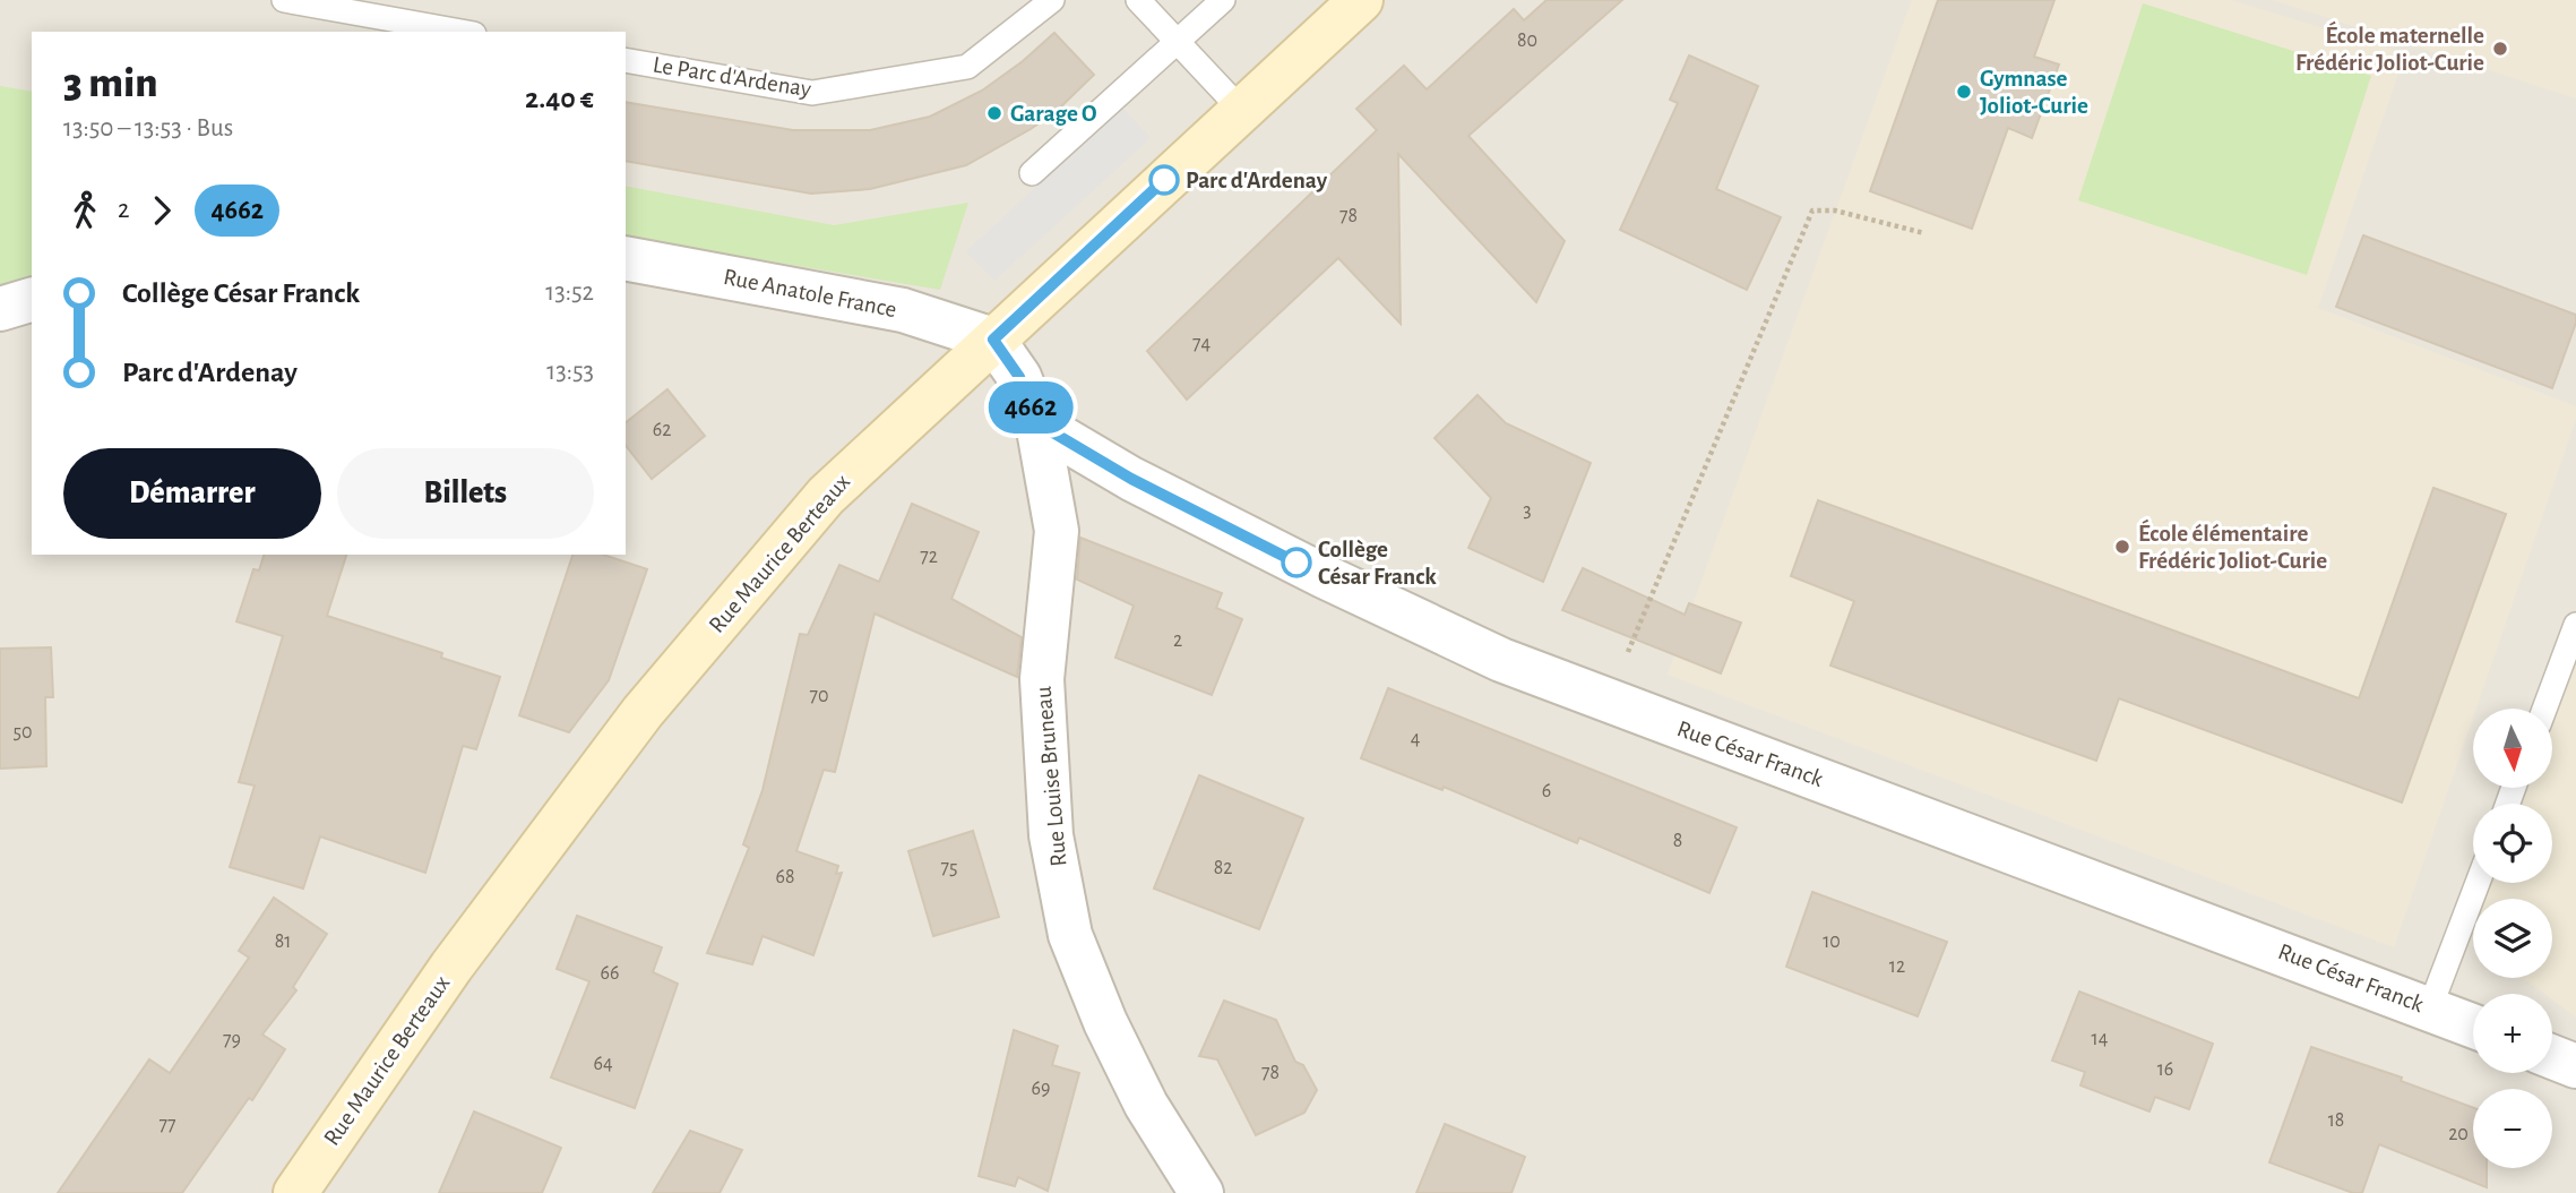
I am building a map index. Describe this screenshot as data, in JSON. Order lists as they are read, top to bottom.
{
  "streets": {
    "main road": ["Rue Maurice Berteaux"],
    "street": ["Rue Anatole France", "Rue César Franck", "Rue Louise Bruneau"],
    "lane": ["Le Parc d'Ardenay"]
  },
  "crossings": [
    ["Rue Anatole France", "Rue Maurice Berteaux"],
    ["Rue Anatole France", "Rue Louise Bruneau"],
    ["Rue Maurice Berteaux", "Rue Louise Bruneau"],
    ["Rue César Franck", "Rue Louise Bruneau"]
  ],
  "places": [
    "École maternelle Frédéric Joliot-Curie",
    "Gymnase Joliot-Curie",
    "Garage O",
    "Parc d'Ardenay",
    "École élémentaire Frédéric Joliot-Curie",
    "Collège César Franck"
  ],
  "lines": ["bus line 4662"],
  "house_numbers": [
    "80",
    "78",
    "74",
    "62",
    "3",
    "72",
    "2",
    "70",
    "50",
    "4",
    "6",
    "8",
    "75",
    "82",
    "68",
    "81",
    "10",
    "12",
    "66",
    "14",
    "79",
    "64",
    "16",
    "78",
    "69",
    "18",
    "77",
    "20"
  ],
  "north": "bottom",
  "page": {
    "on_map": "4662",
    "heading": ["3 min", "13:50 – 13:53 · Bus", "2.40 €"],
    "legs": ["2", "4662"],
    "list": [
      {
        "name": "Collège César Franck",
        "value": "13:52"
      },
      {
        "name": "Parc d'Ardenay",
        "value": "13:53"
      }
    ],
    "buttons": ["Démarrer", "Billets"],
    "map_buttons": ["+", "−"]
  }
}
